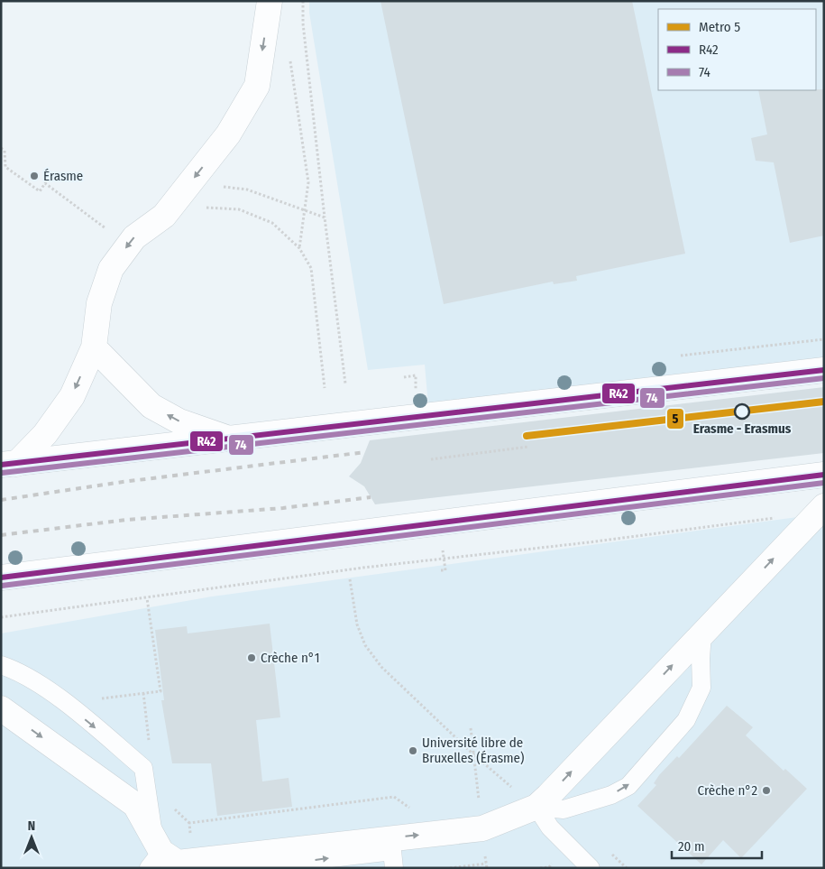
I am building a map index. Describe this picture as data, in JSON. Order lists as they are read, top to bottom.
{
  "places": [
    "Érasme",
    "Erasme - Erasmus",
    "Crèche n°1",
    "Université libre de Bruxelles (Érasme)",
    "Crèche n°2"
  ],
  "lines": ["transit line R42", "transit line 74", "metro line 5"],
  "legend": ["Metro 5", "R42", "74"],
  "scale_bar": "20 m",
  "north": "top"
}
